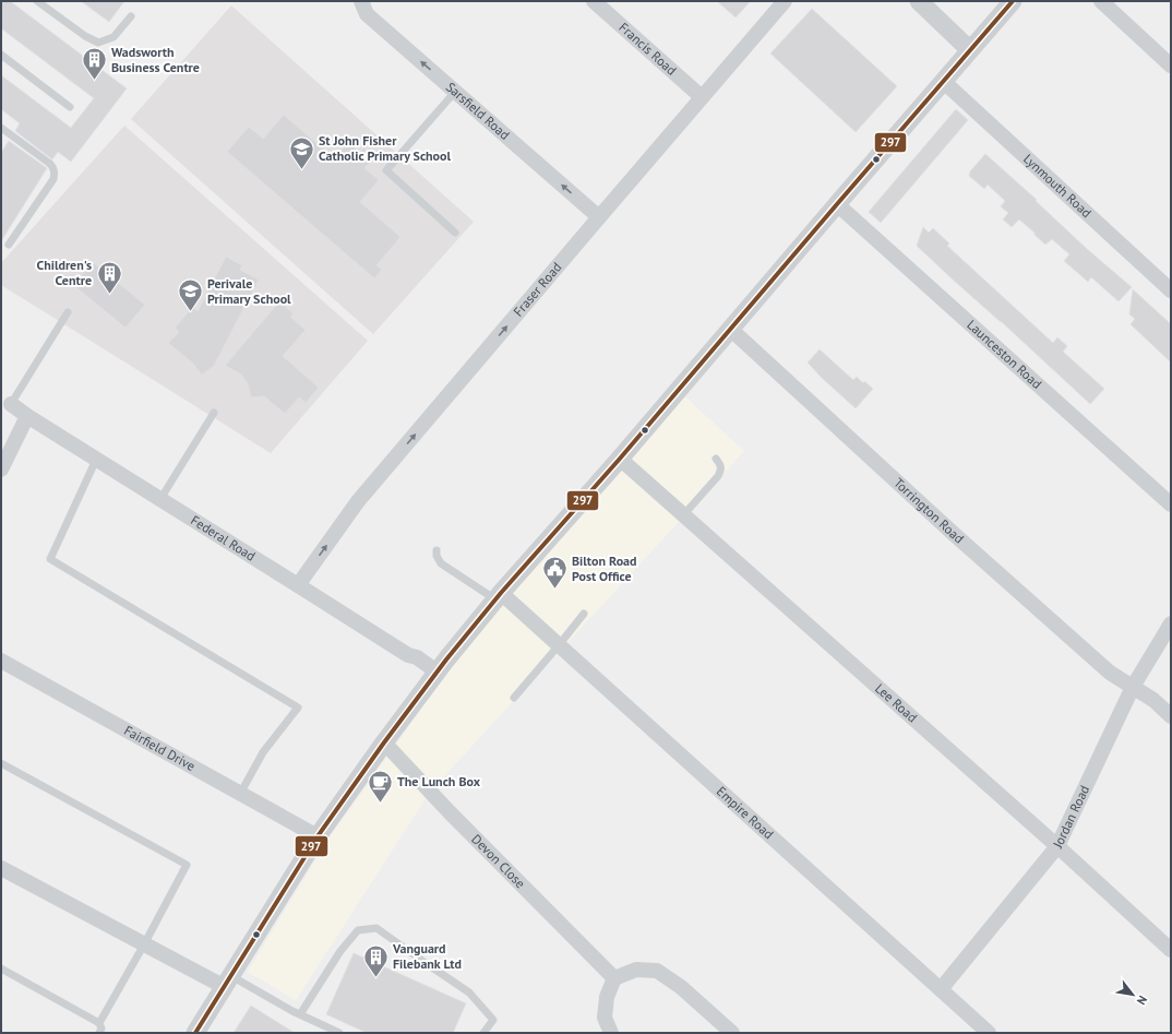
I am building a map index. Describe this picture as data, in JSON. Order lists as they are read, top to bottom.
{
  "streets": {
    "street": [
      "Francis Road",
      "Sarsfield Road",
      "Lynmouth Road",
      "Fraser Road",
      "Launceston Road",
      "Torrington Road",
      "Federal Road",
      "Lee Road",
      "Fairfield Drive",
      "Empire Road",
      "Jordan Road",
      "Devon Close"
    ]
  },
  "crossings": [
    ["Francis Road", "Fraser Road"],
    ["Sarsfield Road", "Fraser Road"],
    ["Fraser Road", "Federal Road"],
    ["Torrington Road", "Jordan Road"],
    ["Lee Road", "Jordan Road"],
    ["Empire Road", "Jordan Road"]
  ],
  "one_way": ["Sarsfield Road", "Fraser Road"],
  "places": {
    "building": ["Wadsworth Business Centre", "Children's Centre", "Vanguard Filebank Ltd"],
    "school or university": ["St John Fisher Catholic Primary School", "Perivale Primary School"],
    "public building": ["Bilton Road Post Office"],
    "cafe": ["The Lunch Box"]
  },
  "lines": ["transit line 297"],
  "north": "bottom right"
}
